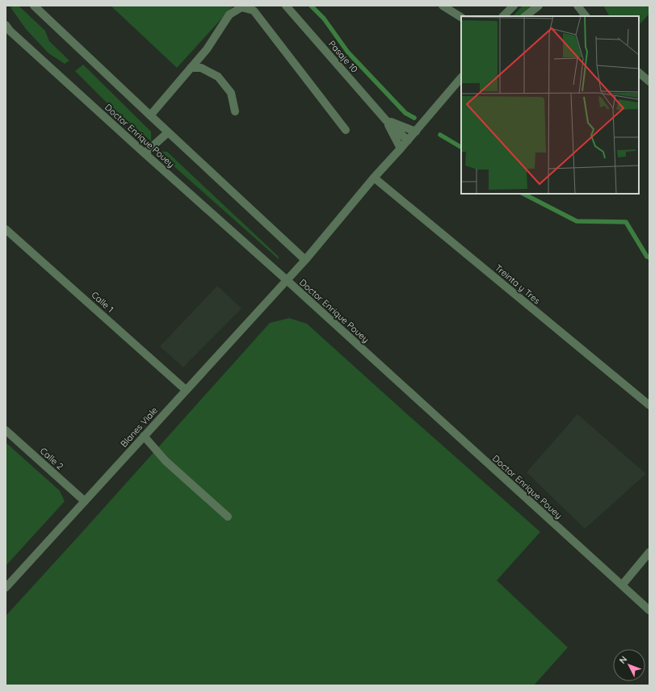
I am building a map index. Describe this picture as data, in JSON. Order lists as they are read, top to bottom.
{
  "streets": {
    "street": [
      "Pasaje 10",
      "Doctor Enrique Pouey",
      "Treinta y Tres",
      "Calle 1",
      "Blanes Viale",
      "Calle 2"
    ]
  },
  "crossings": [
    ["Pasaje 10", "Blanes Viale"],
    ["Doctor Enrique Pouey", "Blanes Viale"],
    ["Treinta y Tres", "Blanes Viale"],
    ["Calle 1", "Blanes Viale"],
    ["Blanes Viale", "Calle 2"]
  ],
  "north": "top left"
}
